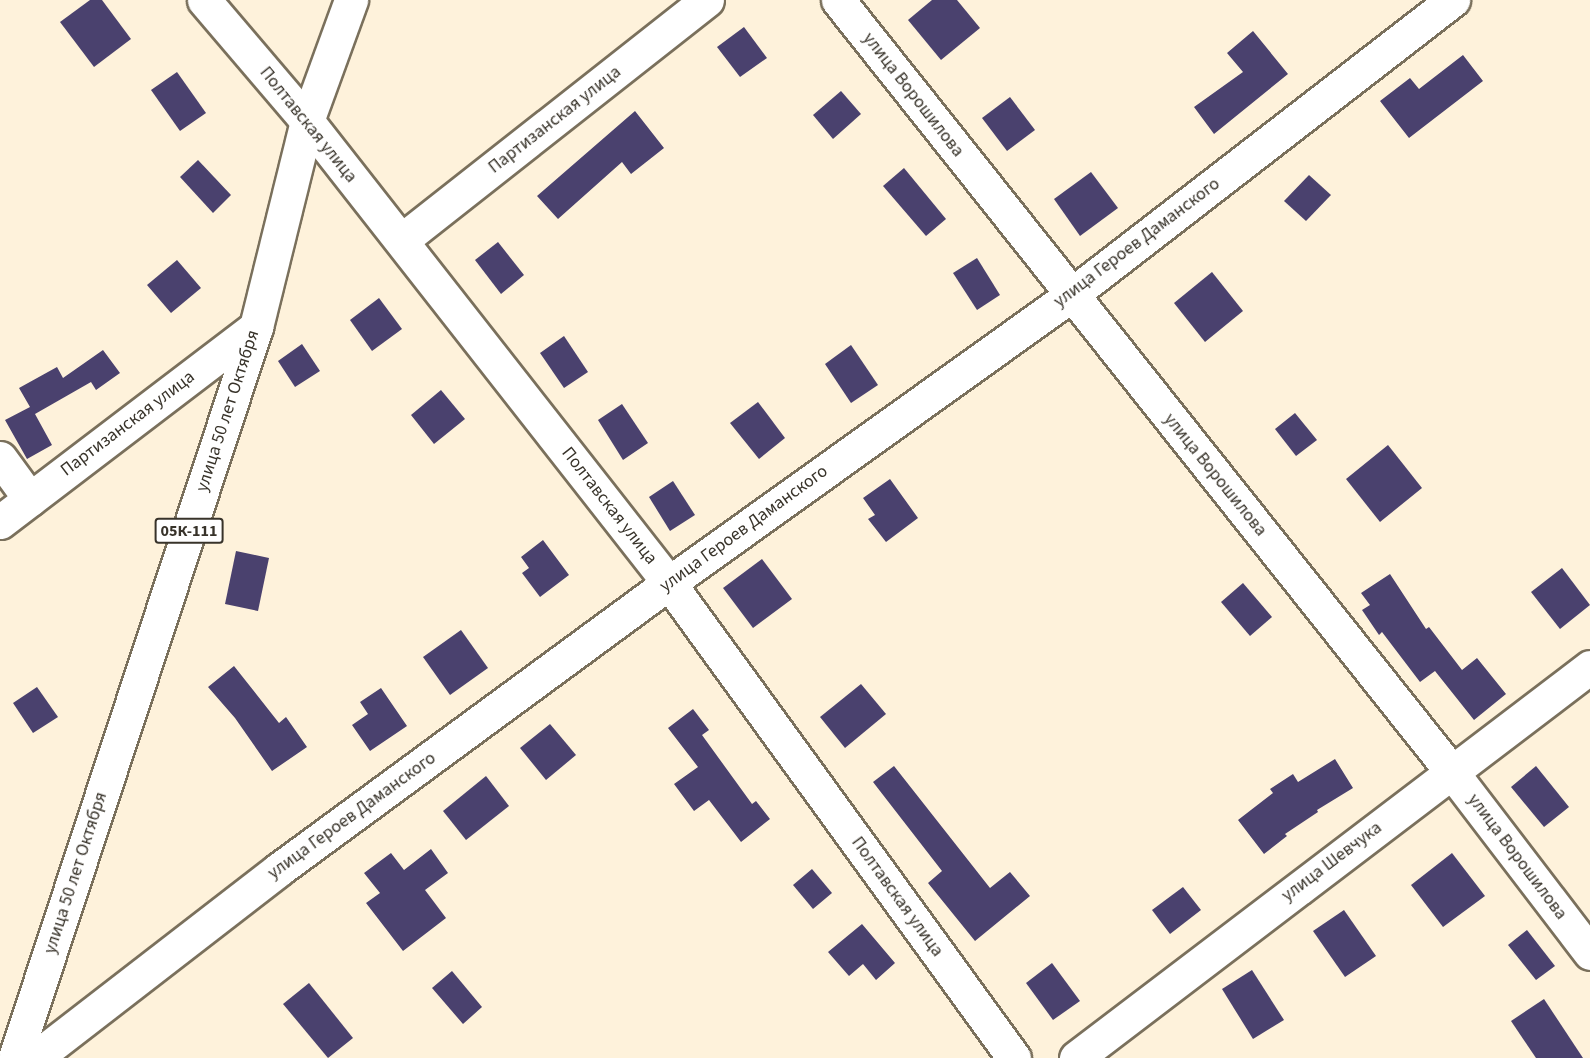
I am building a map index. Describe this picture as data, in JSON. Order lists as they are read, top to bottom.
{
  "streets": {
    "street": [
      "улица Ворошилова",
      "Партизанская улица",
      "Полтавская улица",
      "улица Героев Даманского",
      "улица 50 лет Октября",
      "05К-111",
      "улица Шевчука"
    ]
  },
  "crossings": [
    ["улица Ворошилова", "улица Героев Даманского"],
    ["улица Ворошилова", "улица Шевчука"],
    ["Партизанская улица", "Полтавская улица"],
    ["Партизанская улица", "улица 50 лет Октября"],
    ["Полтавская улица", "улица Героев Даманского"],
    ["Полтавская улица", "улица 50 лет Октября"]
  ]
}
